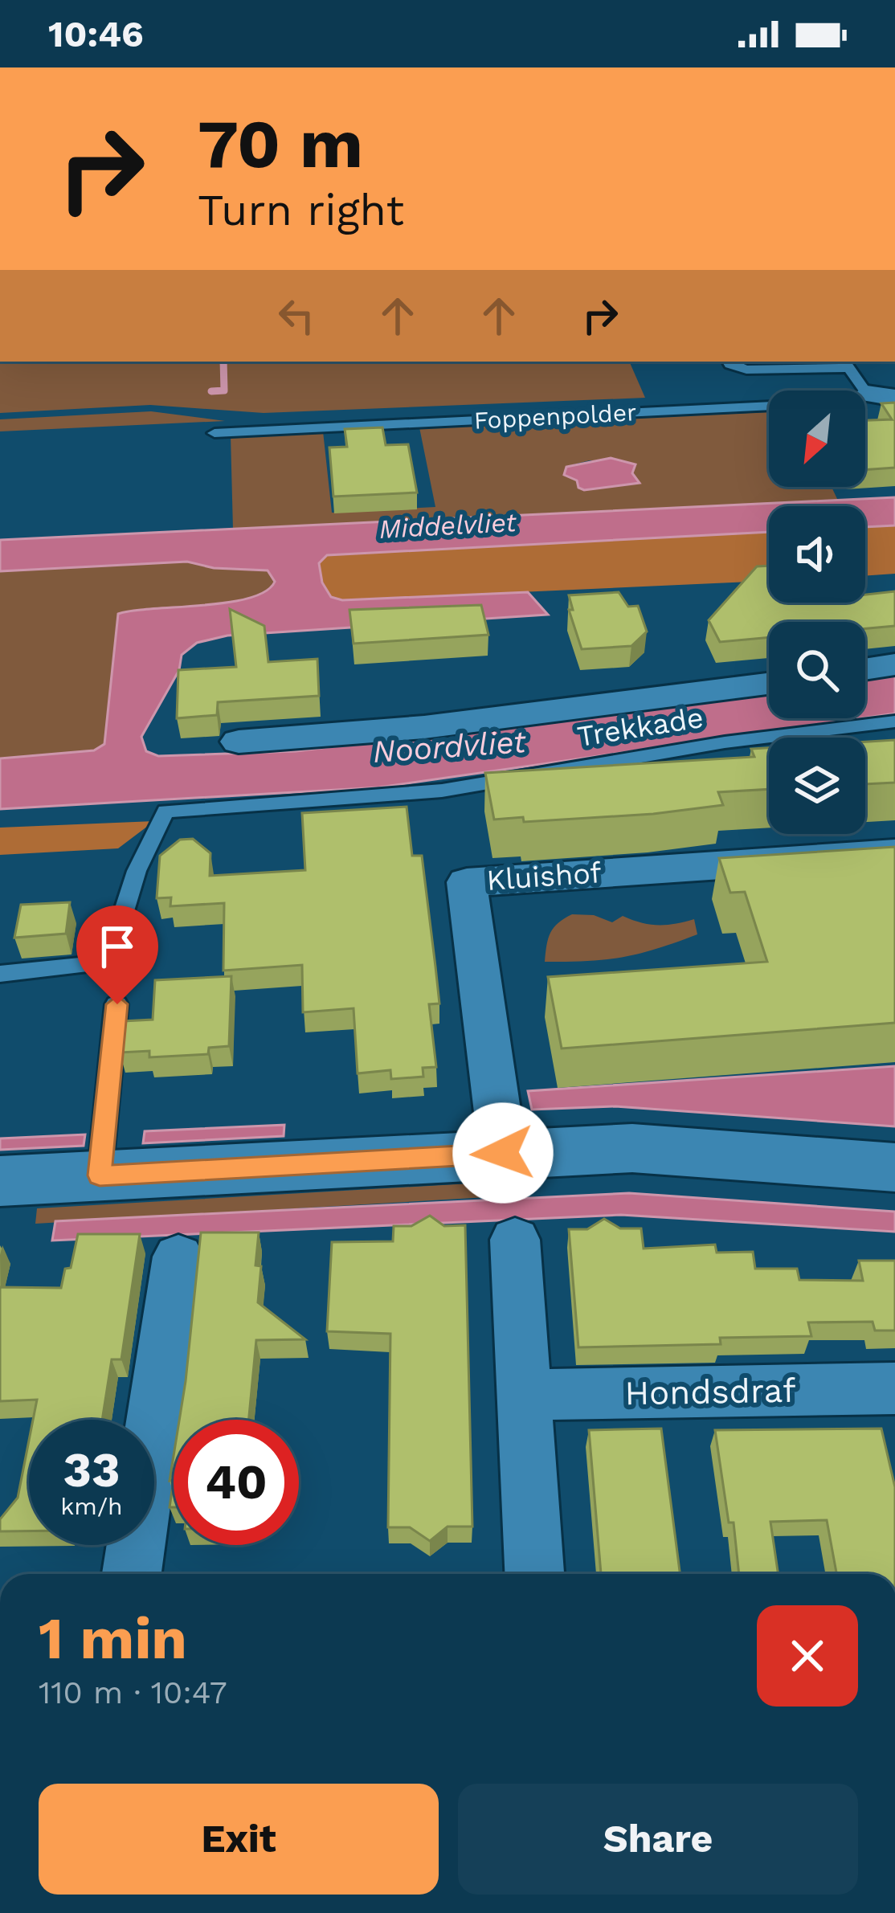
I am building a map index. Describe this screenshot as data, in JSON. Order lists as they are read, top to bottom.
{
  "streets": {
    "street": ["Foppenpolder", "Kluishof", "Hondsdraf"],
    "lane": ["Trekkade"]
  },
  "water": ["Middelvliet", "Noordvliet"],
  "north": "bottom left",
  "page": {
    "status": "10:46",
    "turn": ["70 m", "Turn right"],
    "speed": "33 km/h",
    "limit": "40",
    "heading": ["1 min", "110 m · 10:47"],
    "buttons": ["Exit", "Share"]
  }
}
